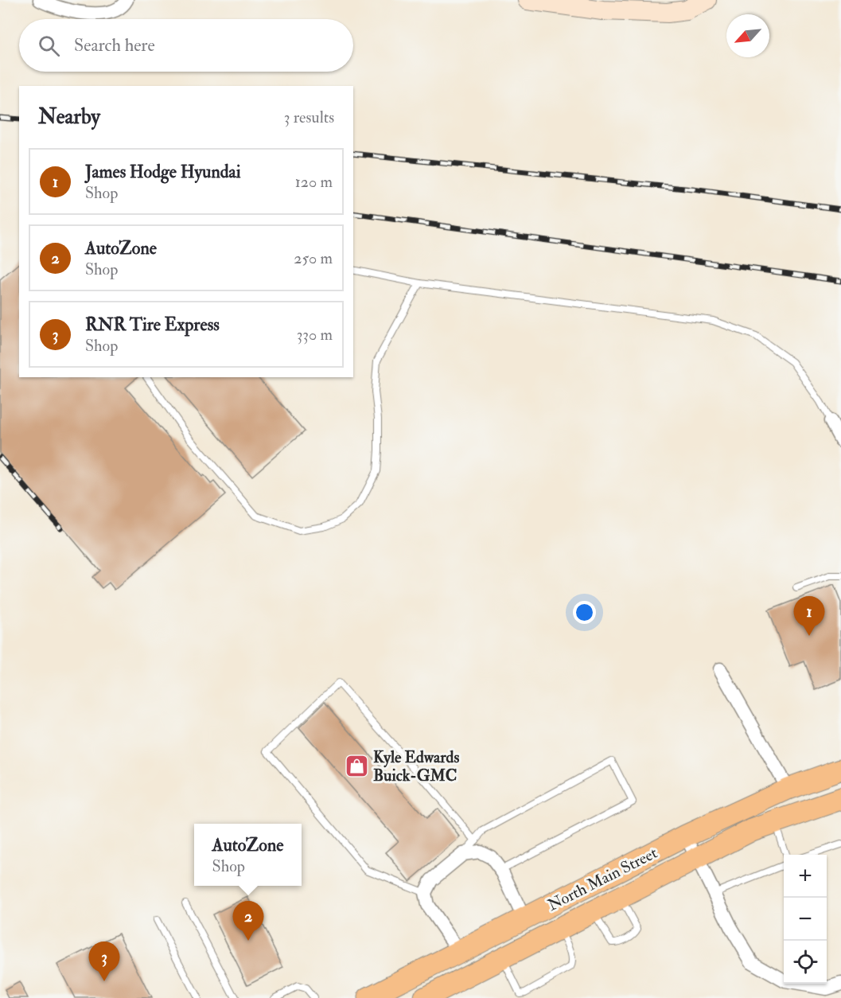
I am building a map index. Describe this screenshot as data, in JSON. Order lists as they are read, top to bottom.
{
  "streets": {
    "main road": ["North Main Street"]
  },
  "places": {
    "shop": ["Kyle Edwards Buick-GMC"]
  },
  "north": "bottom left",
  "page": {
    "search": "Search here",
    "heading": ["Nearby", "3 results"],
    "list": [
      {
        "mark": "1",
        "name": "James Hodge Hyundai",
        "note": "Shop",
        "value": "120 m"
      },
      {
        "mark": "2",
        "name": "AutoZone",
        "note": "Shop",
        "value": "250 m"
      },
      {
        "mark": "3",
        "name": "RNR Tire Express",
        "note": "Shop",
        "value": "330 m"
      }
    ],
    "pins": ["1", "2", "3"],
    "popup": ["AutoZone", "Shop"],
    "map_buttons": ["+", "−"]
  }
}
